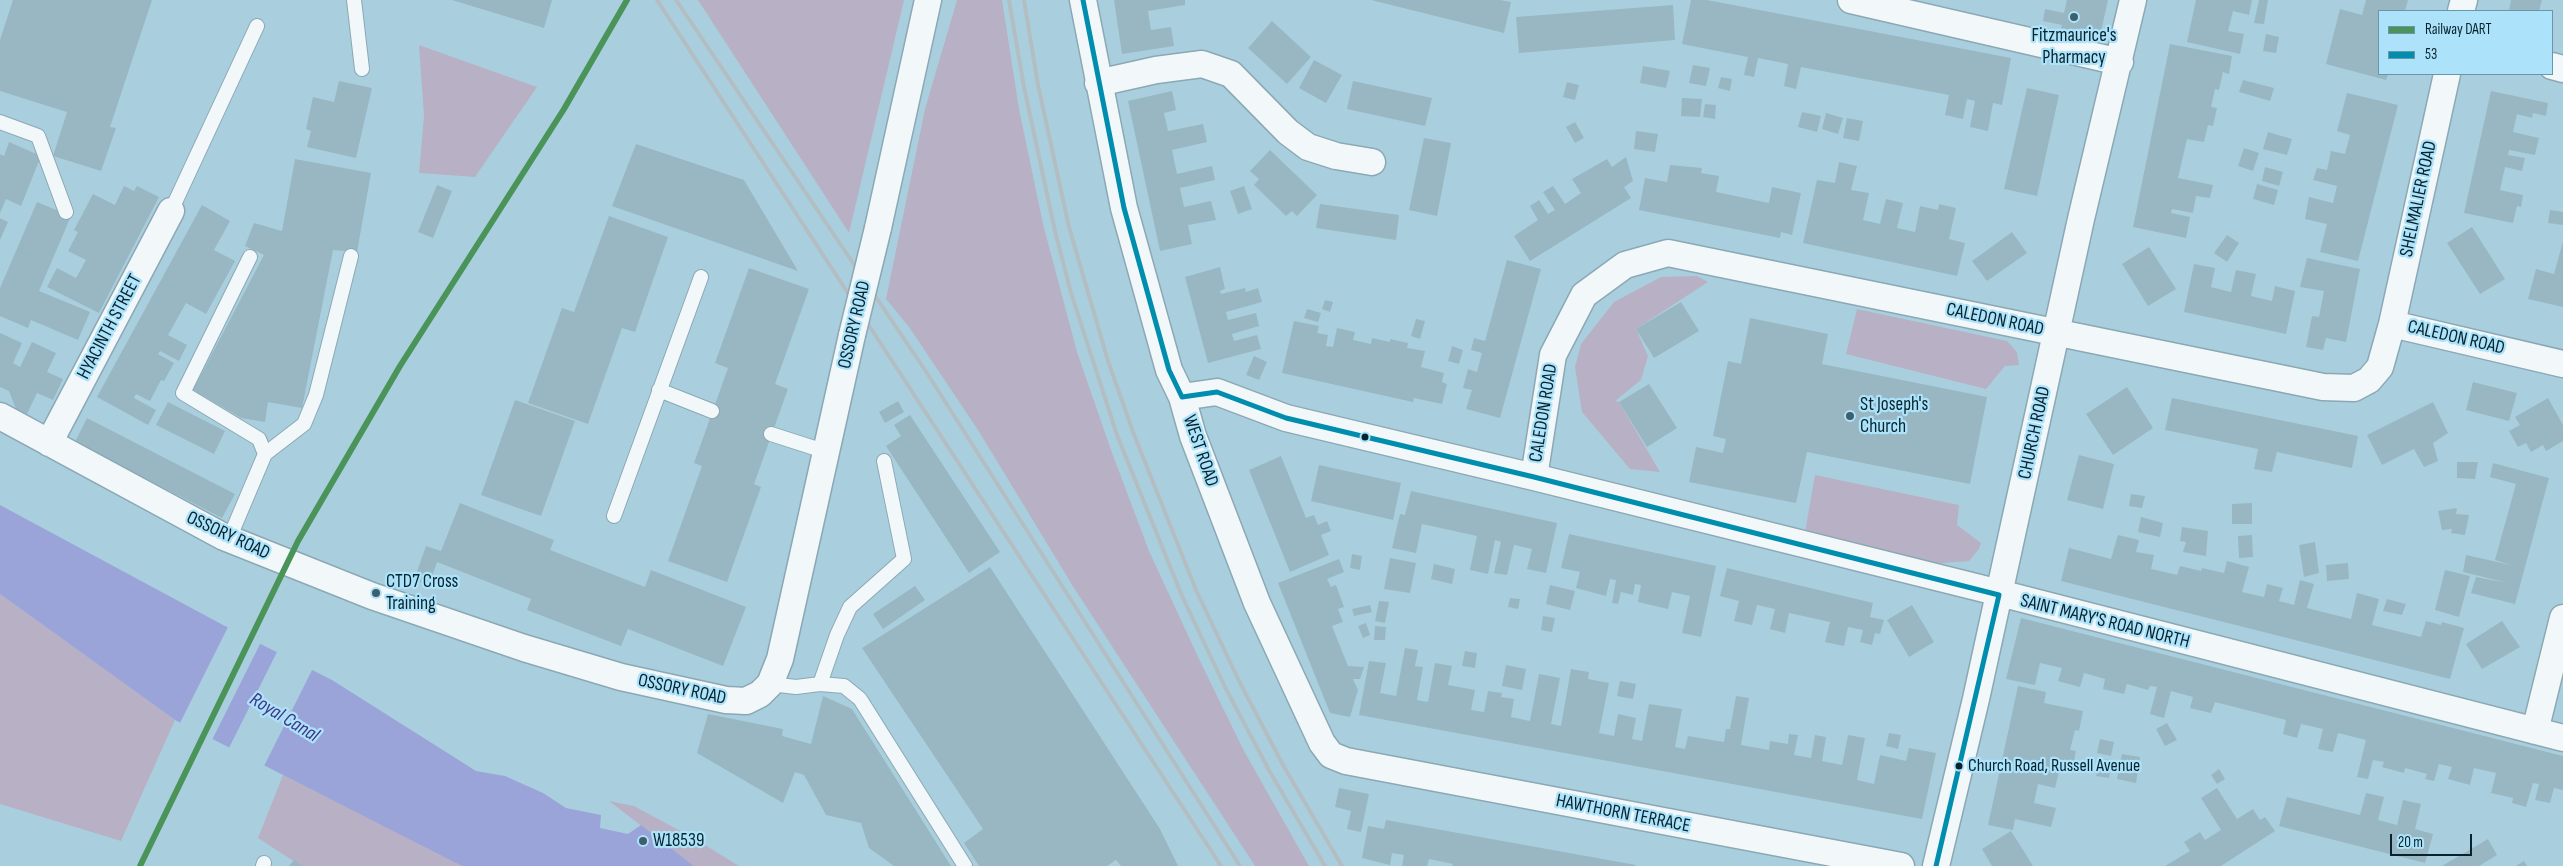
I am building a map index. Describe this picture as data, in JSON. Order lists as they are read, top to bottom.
{
  "streets": {
    "street": [
      "SHELMALIER ROAD",
      "CALEDON ROAD",
      "OSSORY ROAD",
      "HYACINTH STREET",
      "CHURCH ROAD",
      "WEST ROAD",
      "SAINT MARY'S ROAD NORTH",
      "HAWTHORN TERRACE"
    ]
  },
  "crossings": [
    ["SHELMALIER ROAD", "CALEDON ROAD"],
    ["CALEDON ROAD", "CHURCH ROAD"],
    ["CALEDON ROAD", "SAINT MARY'S ROAD NORTH"],
    ["OSSORY ROAD", "HYACINTH STREET"],
    ["CHURCH ROAD", "SAINT MARY'S ROAD NORTH"],
    ["WEST ROAD", "SAINT MARY'S ROAD NORTH"],
    ["WEST ROAD", "HAWTHORN TERRACE"]
  ],
  "water": ["Royal Canal"],
  "places": [
    "Fitzmaurice's Pharmacy",
    "St Joseph's Church",
    "CTD7 Cross Training",
    "Church Road, Russell Avenue",
    "W18539"
  ],
  "lines": ["rail line DART", "transit line 53"],
  "legend": ["Railway DART", "53"],
  "scale_bar": "20 m"
}
